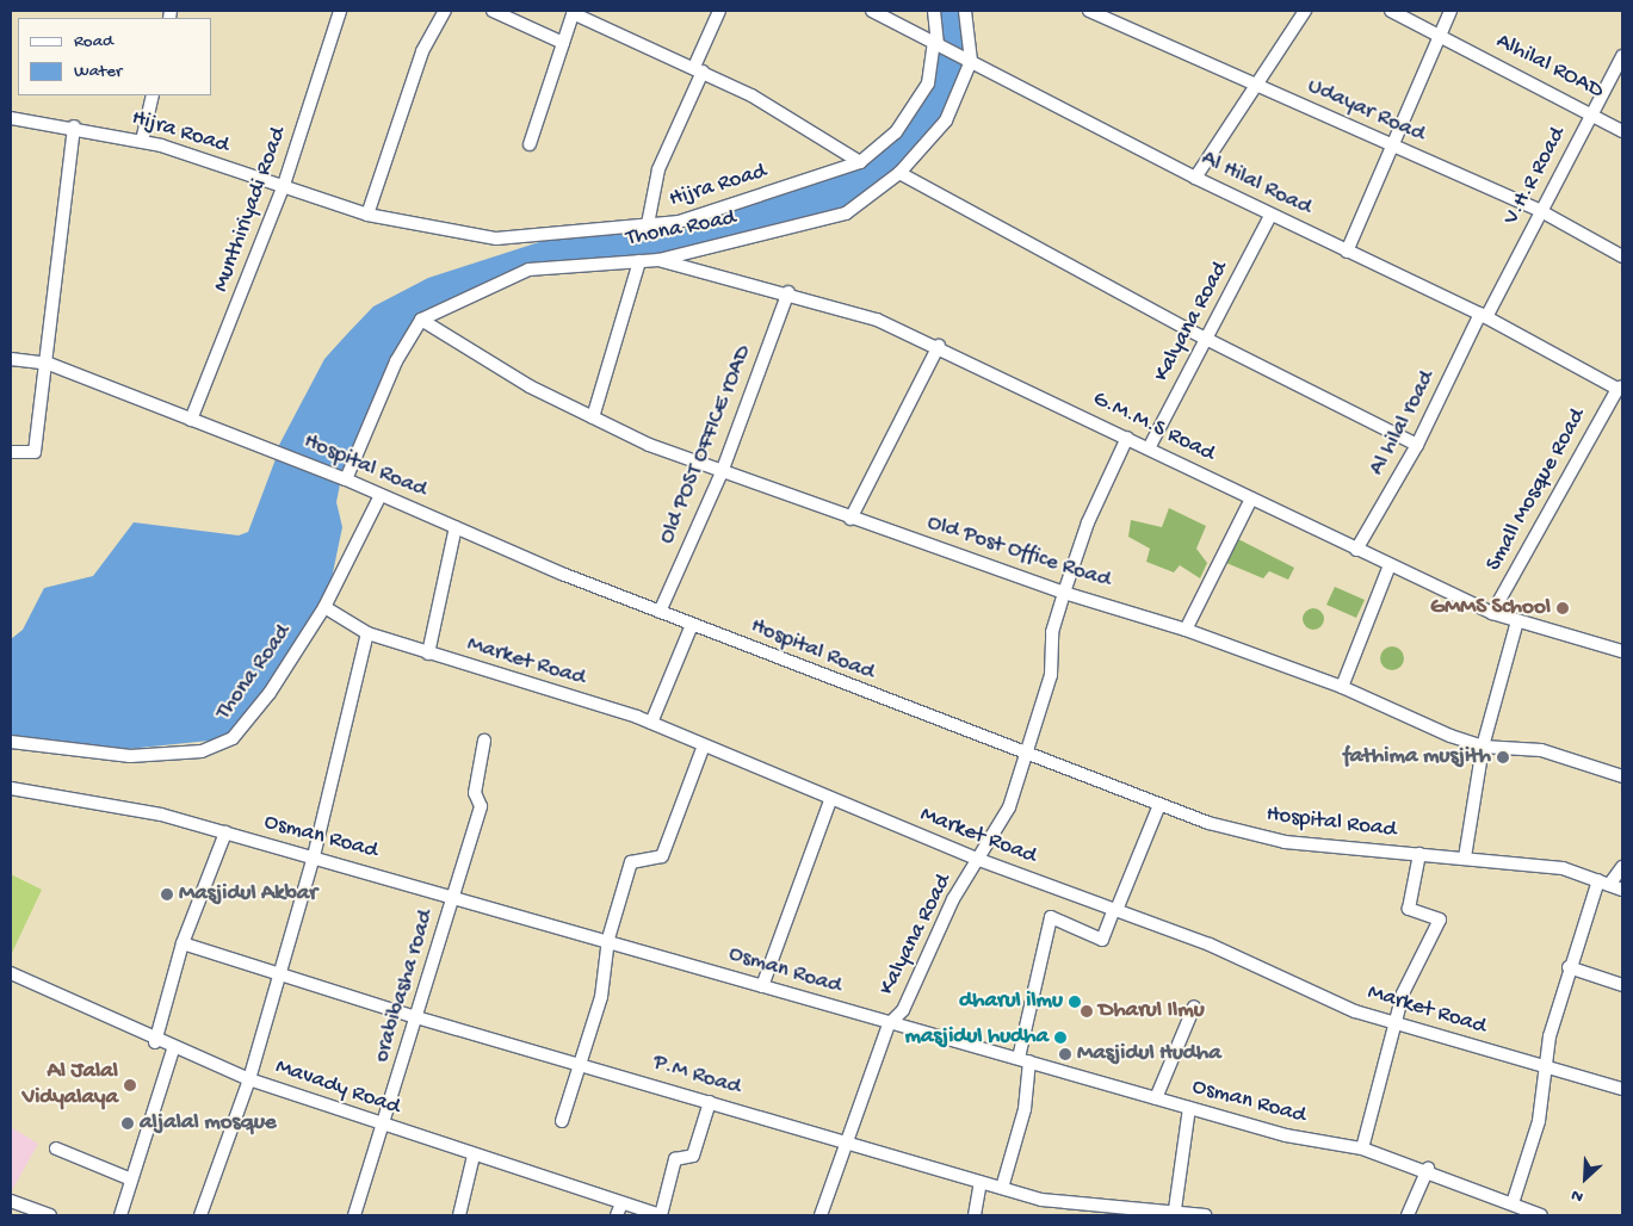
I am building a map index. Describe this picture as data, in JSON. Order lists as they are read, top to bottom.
{
  "streets": {
    "street": [
      "Alhilal ROAD",
      "Udayar Road",
      "Hijra Road",
      "V.H.R Road",
      "Al Hilal Road",
      "Munthiriyadi Road",
      "Thona Road",
      "Kalyana Road",
      "Al hilal road",
      "G.M.M.S Road",
      "Old POST OFFICE rOAD",
      "Hospital Road",
      "Small Mosque Road",
      "Old Post Office Road",
      "Market Road",
      "Osman Road",
      "orabibasha road",
      "P.M Road",
      "Mavady Road"
    ]
  },
  "crossings": [
    ["Alhilal ROAD", "V.H.R Road"],
    ["Udayar Road", "V.H.R Road"],
    ["Hijra Road", "Al Hilal Road"],
    ["Hijra Road", "Munthiriyadi Road"],
    ["V.H.R Road", "Al Hilal Road"],
    ["V.H.R Road", "Al hilal road"],
    ["Al Hilal Road", "Thona Road"],
    ["Al Hilal Road", "Kalyana Road"],
    ["Al Hilal Road", "Al hilal road"],
    ["Al Hilal Road", "Small Mosque Road"],
    ["Munthiriyadi Road", "Hospital Road"],
    ["Thona Road", "G.M.M.S Road"],
    ["Thona Road", "Hospital Road"],
    ["Thona Road", "Old Post Office Road"],
    ["Thona Road", "Market Road"],
    ["Kalyana Road", "G.M.M.S Road"],
    ["Kalyana Road", "Hospital Road"],
    ["Kalyana Road", "Old Post Office Road"],
    ["Kalyana Road", "Market Road"],
    ["Kalyana Road", "Osman Road"],
    ["Kalyana Road", "P.M Road"],
    ["Al hilal road", "G.M.M.S Road"],
    ["G.M.M.S Road", "Old POST OFFICE rOAD"],
    ["G.M.M.S Road", "Small Mosque Road"],
    ["Old POST OFFICE rOAD", "Hospital Road"],
    ["Old POST OFFICE rOAD", "Old Post Office Road"],
    ["Osman Road", "orabibasha road"],
    ["orabibasha road", "P.M Road"],
    ["orabibasha road", "Mavady Road"]
  ],
  "places": [
    "GMMS School",
    "fathima musjith",
    "Masjidul Akbar",
    "dharul ilmu",
    "Dharul Ilmu",
    "masjidul hudha",
    "Masjidul Hudha",
    "Al Jalal Vidyalaya",
    "aljalal mosque"
  ],
  "legend": ["Road", "Water"],
  "north": "bottom left"
}
